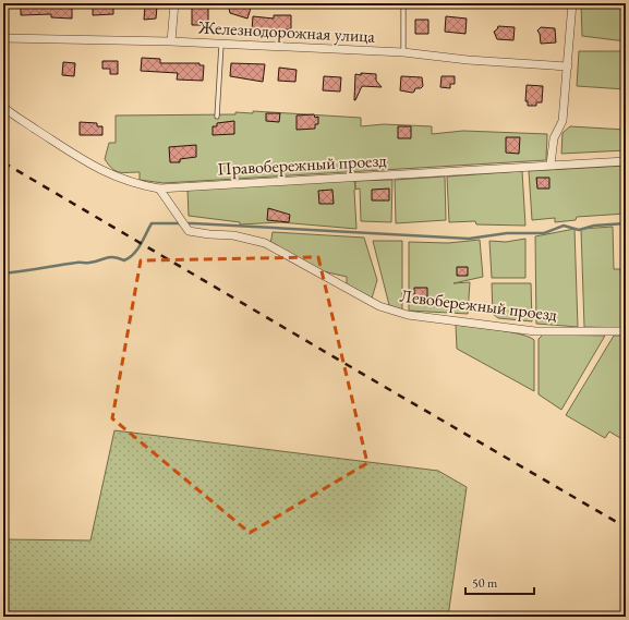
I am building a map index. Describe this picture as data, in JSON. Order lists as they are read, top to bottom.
{
  "streets": {
    "street": ["Железнодорожная улица", "Правобережный проезд", "Левобережный проезд"]
  },
  "crossings": [
    ["Правобережный проезд", "Левобережный проезд"]
  ],
  "scale_bar": "50 m"
}
